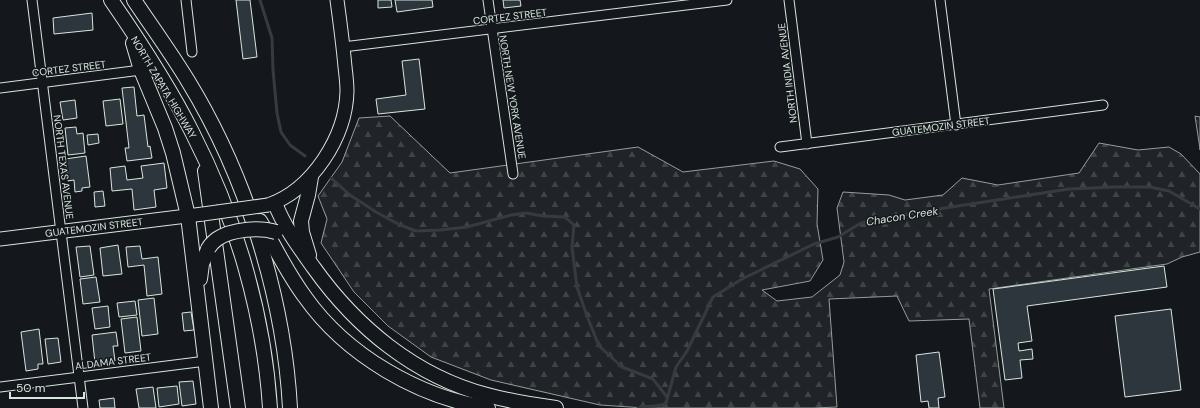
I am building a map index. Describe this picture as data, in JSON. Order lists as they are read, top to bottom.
{
  "streets": {
    "main road": ["NORTH ZAPATA HIGHWAY", "GUATEMOZIN STREET"],
    "street": [
      "CORTEZ STREET",
      "NORTH INDIA AVENUE",
      "NORTH NEW YORK AVENUE",
      "NORTH TEXAS AVENUE",
      "ALDAMA STREET"
    ]
  },
  "crossings": [
    ["CORTEZ STREET", "NORTH NEW YORK AVENUE"],
    ["CORTEZ STREET", "NORTH TEXAS AVENUE"],
    ["NORTH INDIA AVENUE", "GUATEMOZIN STREET"],
    ["GUATEMOZIN STREET", "NORTH TEXAS AVENUE"],
    ["NORTH TEXAS AVENUE", "ALDAMA STREET"]
  ],
  "water": ["Chacon Creek"],
  "scale_bar": "50 m"
}
